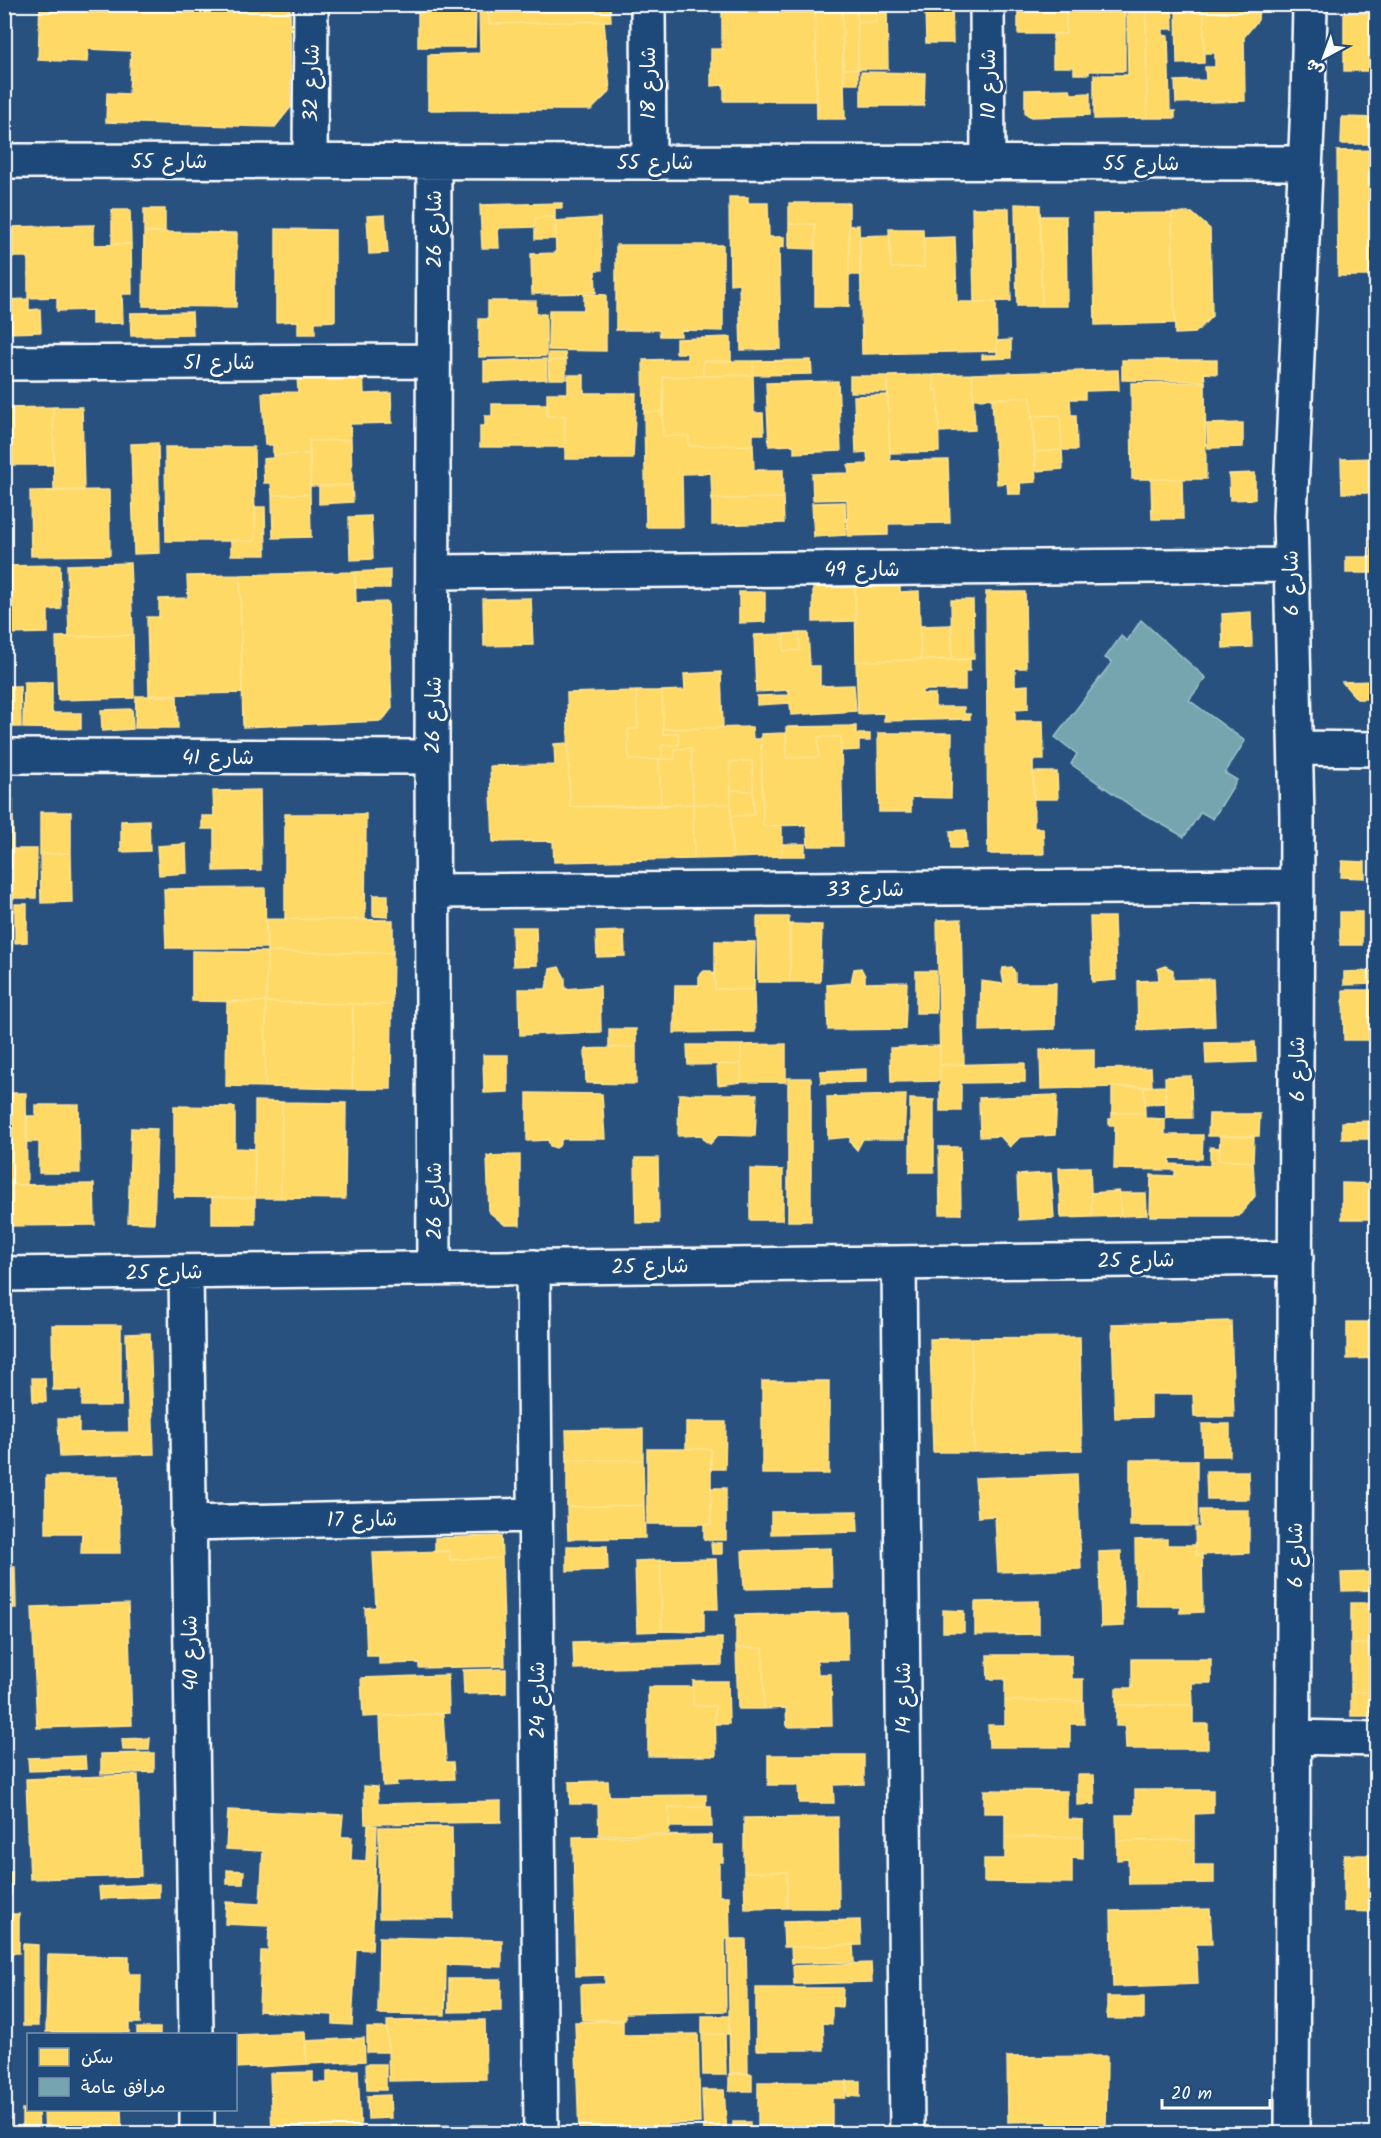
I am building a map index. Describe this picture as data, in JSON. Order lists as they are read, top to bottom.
{
  "streets": {
    "street": [
      "شارع 32",
      "شارع 18",
      "شارع 10",
      "شارع 55",
      "شارع 26",
      "شارع 51",
      "شارع 49",
      "شارع 6",
      "شارع 41",
      "شارع 33",
      "شارع 25",
      "شارع 17",
      "شارع 40",
      "شارع 14",
      "شارع 24"
    ]
  },
  "crossings": [
    ["شارع 32", "شارع 55"],
    ["شارع 18", "شارع 55"],
    ["شارع 10", "شارع 55"],
    ["شارع 55", "شارع 26"],
    ["شارع 55", "شارع 6"],
    ["شارع 26", "شارع 51"],
    ["شارع 26", "شارع 49"],
    ["شارع 26", "شارع 41"],
    ["شارع 26", "شارع 33"],
    ["شارع 26", "شارع 25"],
    ["شارع 49", "شارع 6"],
    ["شارع 6", "شارع 33"],
    ["شارع 6", "شارع 25"],
    ["شارع 25", "شارع 40"],
    ["شارع 25", "شارع 14"],
    ["شارع 25", "شارع 24"],
    ["شارع 17", "شارع 40"],
    ["شارع 17", "شارع 24"]
  ],
  "legend": ["سكن", "مرافق عامة"],
  "scale_bar": "20 m",
  "north": "bottom left"
}
